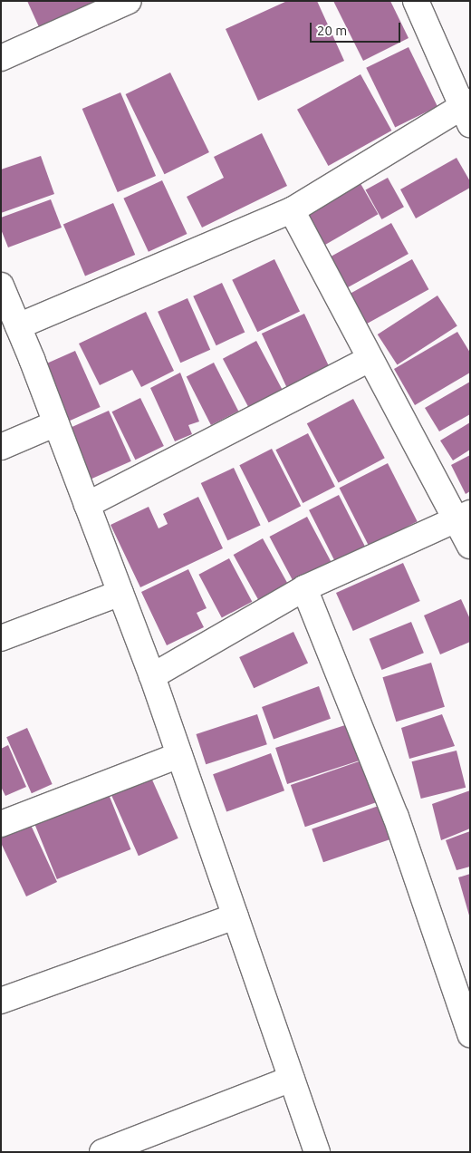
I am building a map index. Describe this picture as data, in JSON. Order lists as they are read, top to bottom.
{
  "scale_bar": "20 m"
}
